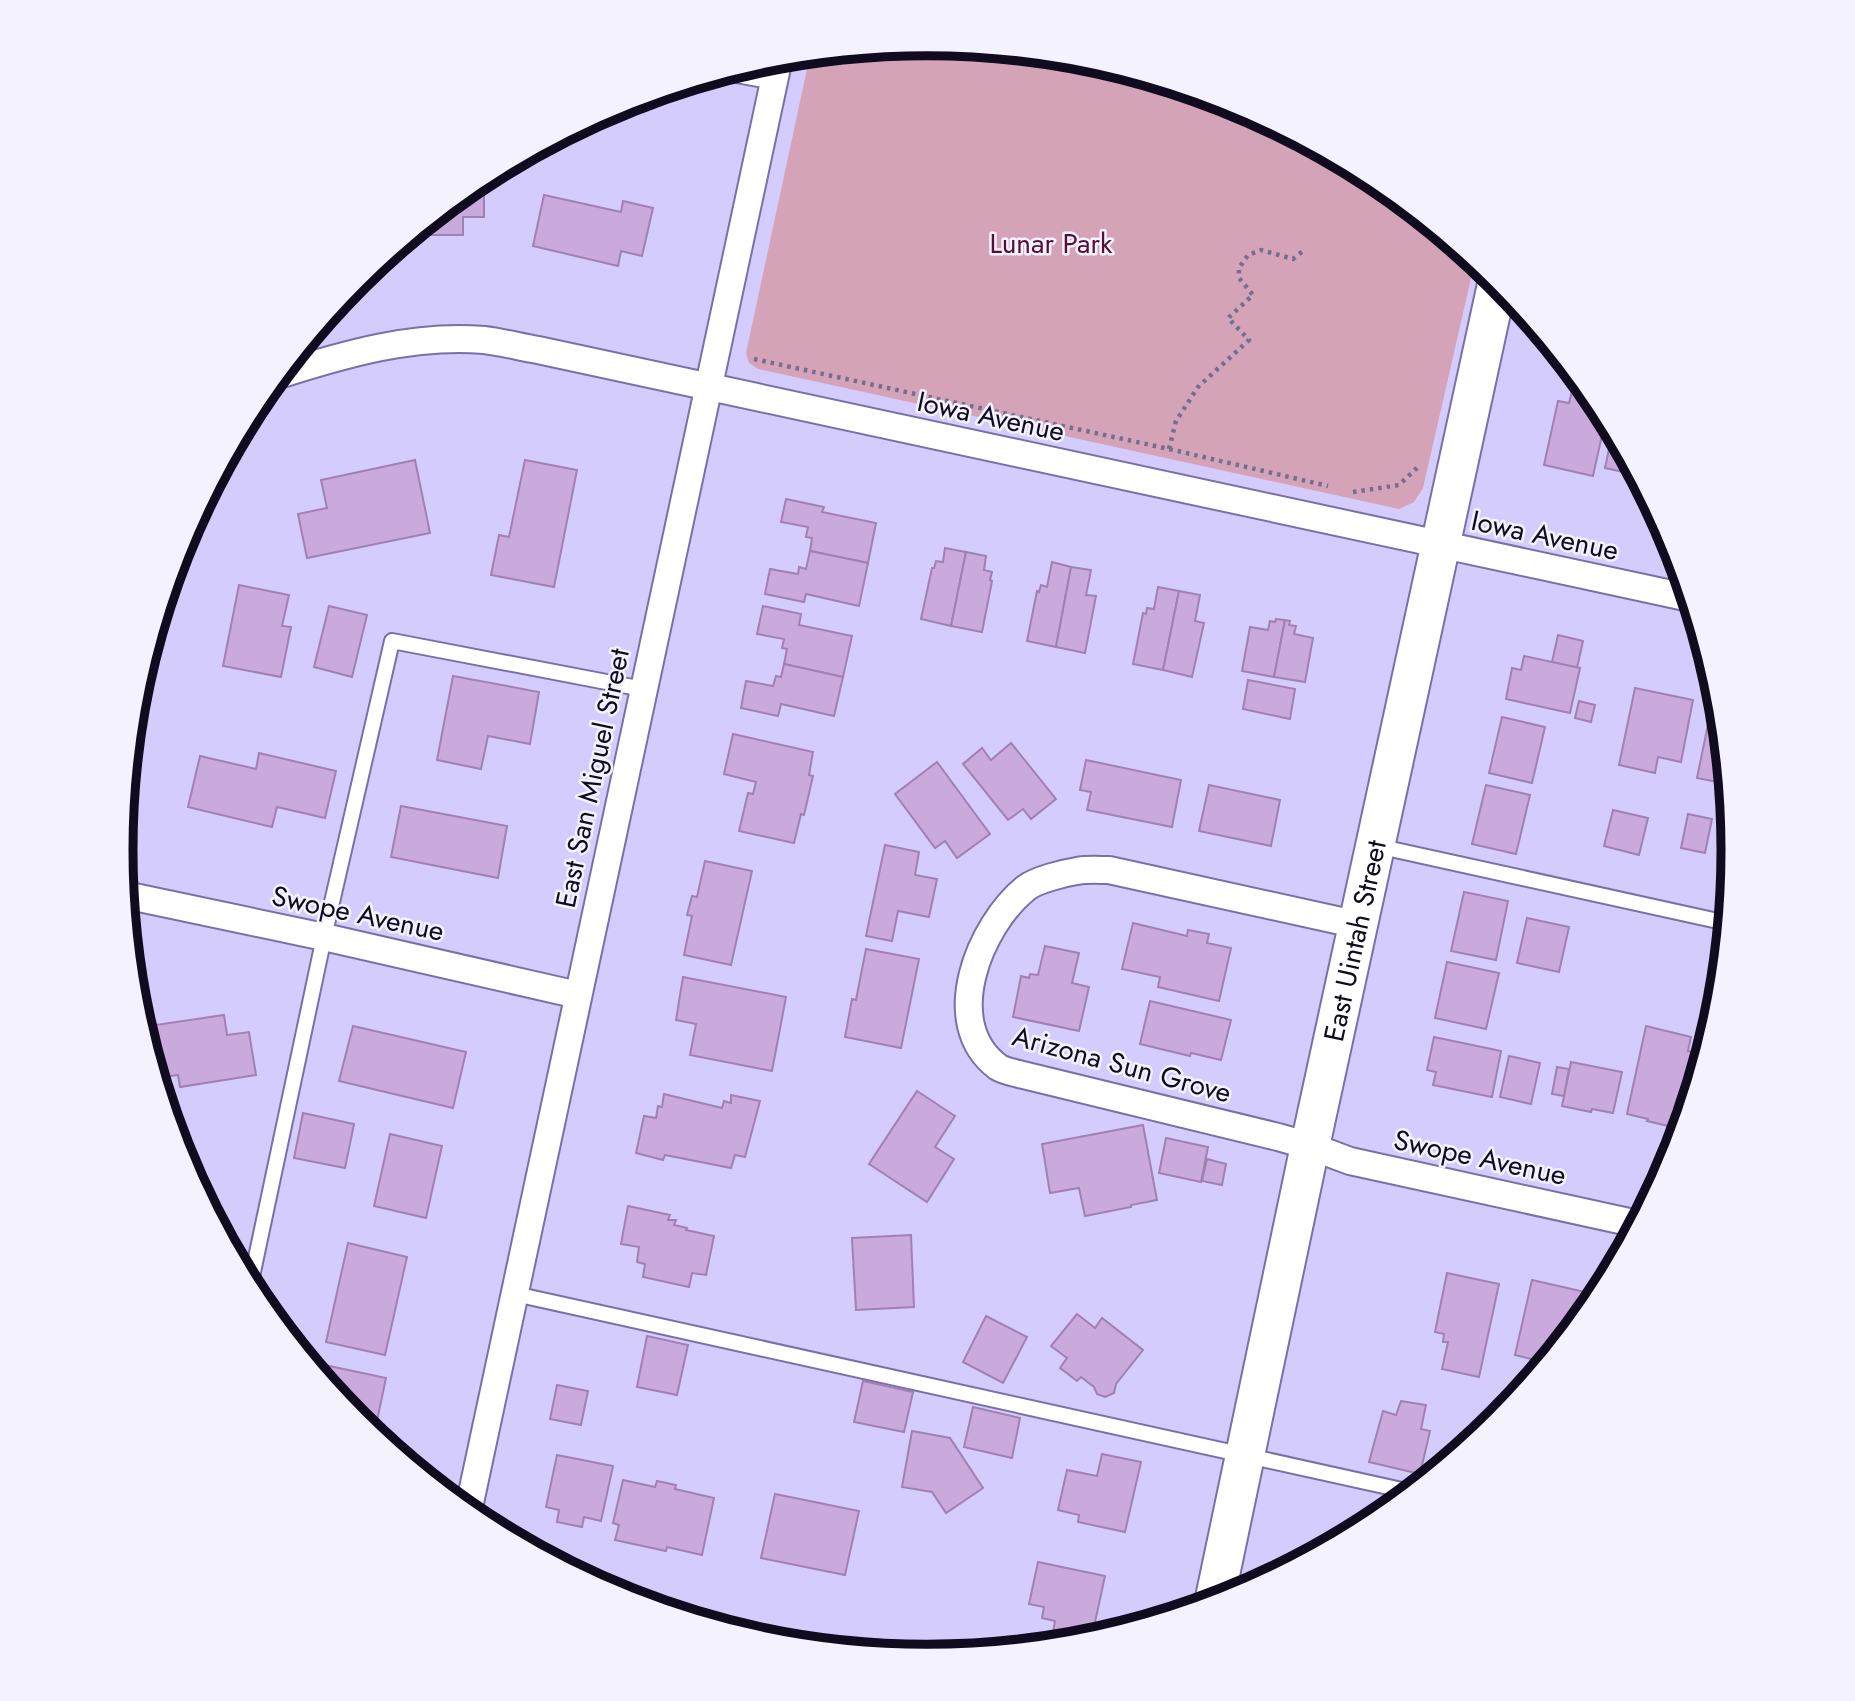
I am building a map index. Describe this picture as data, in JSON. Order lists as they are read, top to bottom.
{
  "streets": {
    "main road": ["East Uintah Street"],
    "street": [
      "Iowa Avenue",
      "East San Miguel Street",
      "Swope Avenue",
      "Arizona Sun Grove"
    ]
  },
  "crossings": [
    ["Iowa Avenue", "East San Miguel Street"],
    ["Iowa Avenue", "East Uintah Street"],
    ["East San Miguel Street", "Swope Avenue"],
    ["Swope Avenue", "East Uintah Street"],
    ["Swope Avenue", "Arizona Sun Grove"],
    ["East Uintah Street", "Arizona Sun Grove"]
  ],
  "parks": ["Lunar Park"]
}
